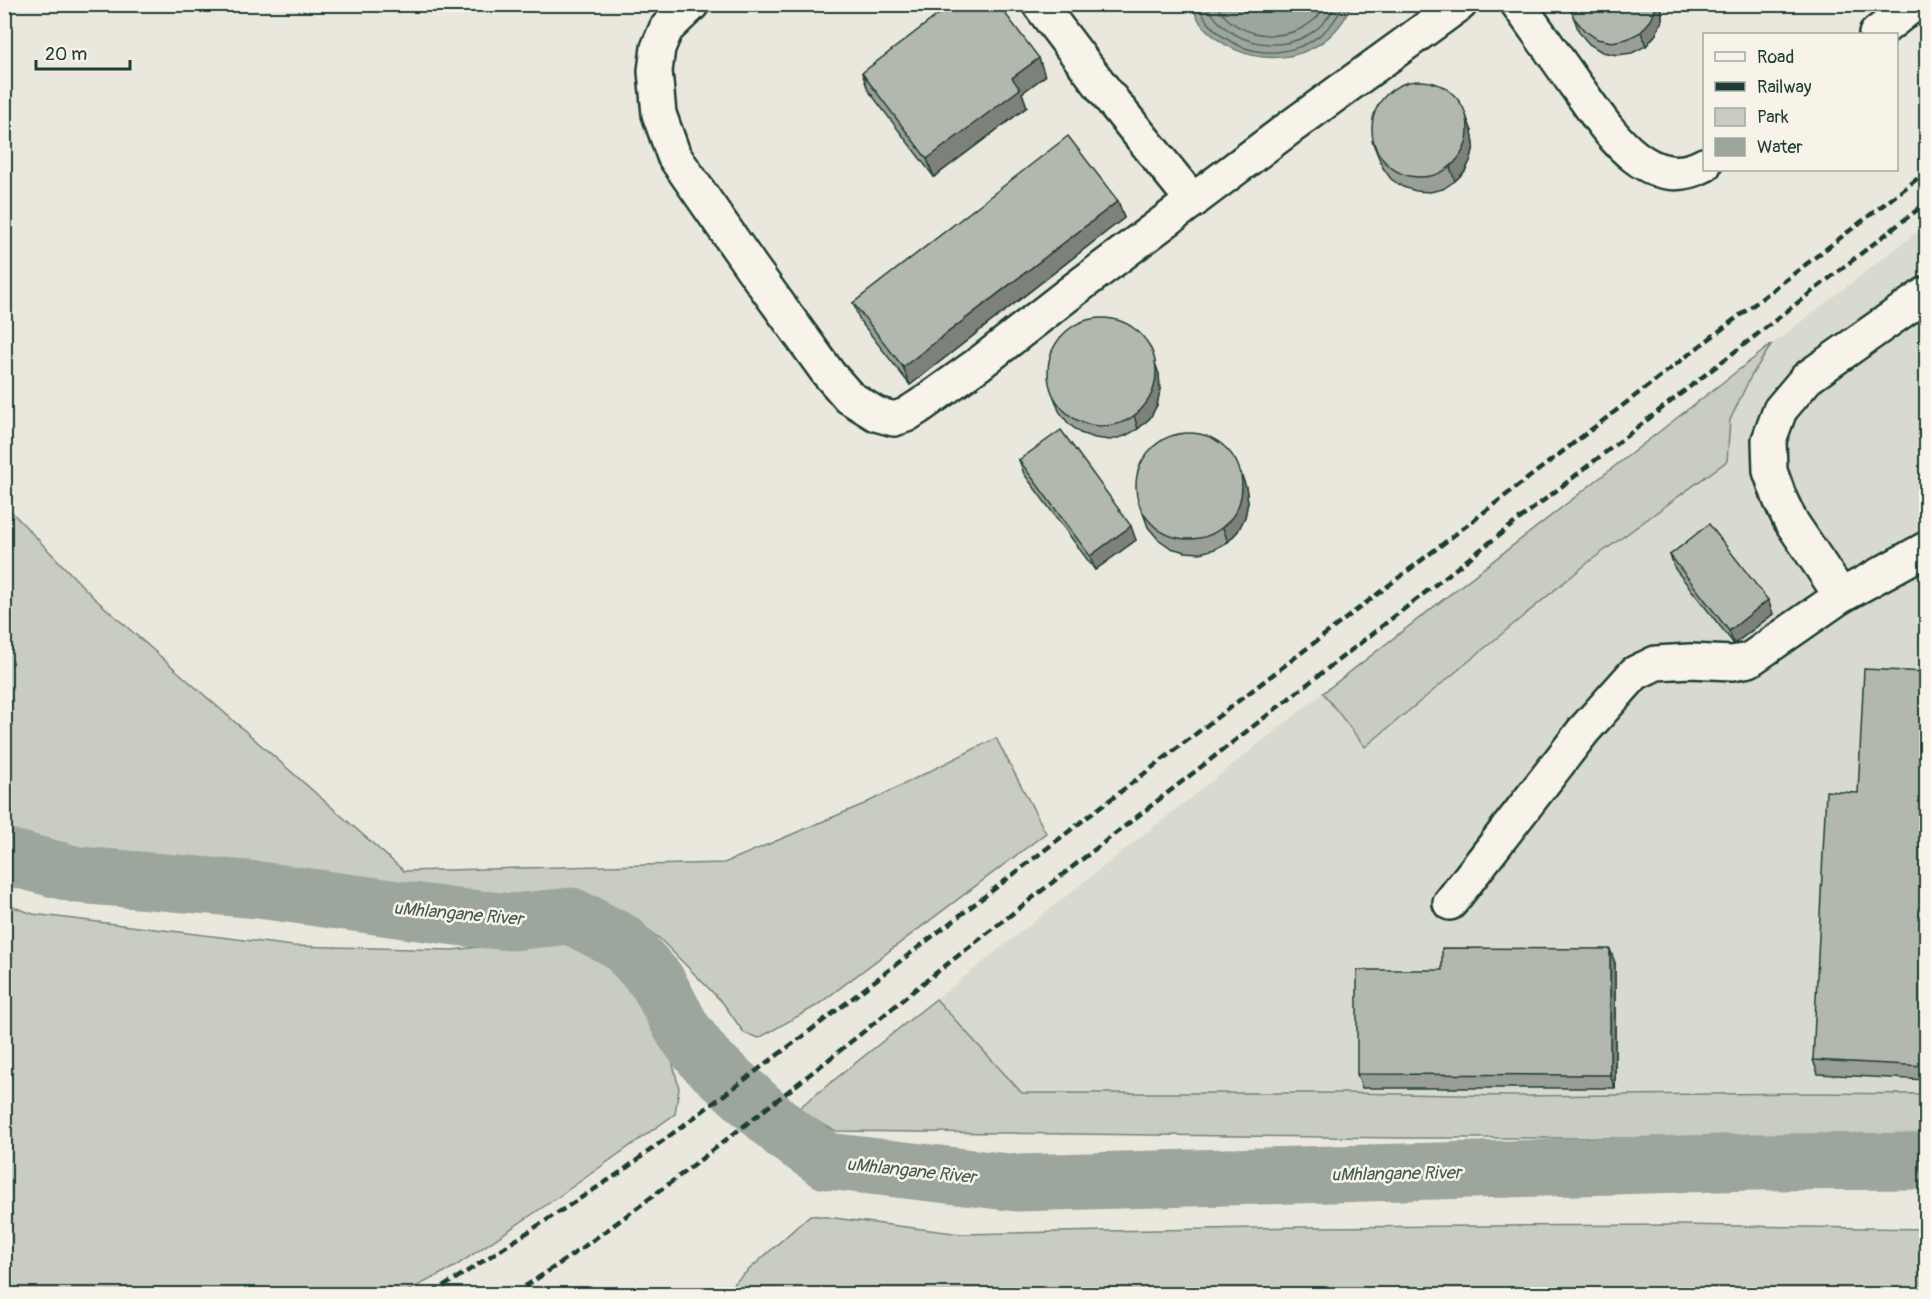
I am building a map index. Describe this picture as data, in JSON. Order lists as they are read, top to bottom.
{
  "water": ["uMhlangane River"],
  "legend": [
    "Road",
    "Railway",
    "Park",
    "Water"
  ],
  "scale_bar": "20 m"
}
